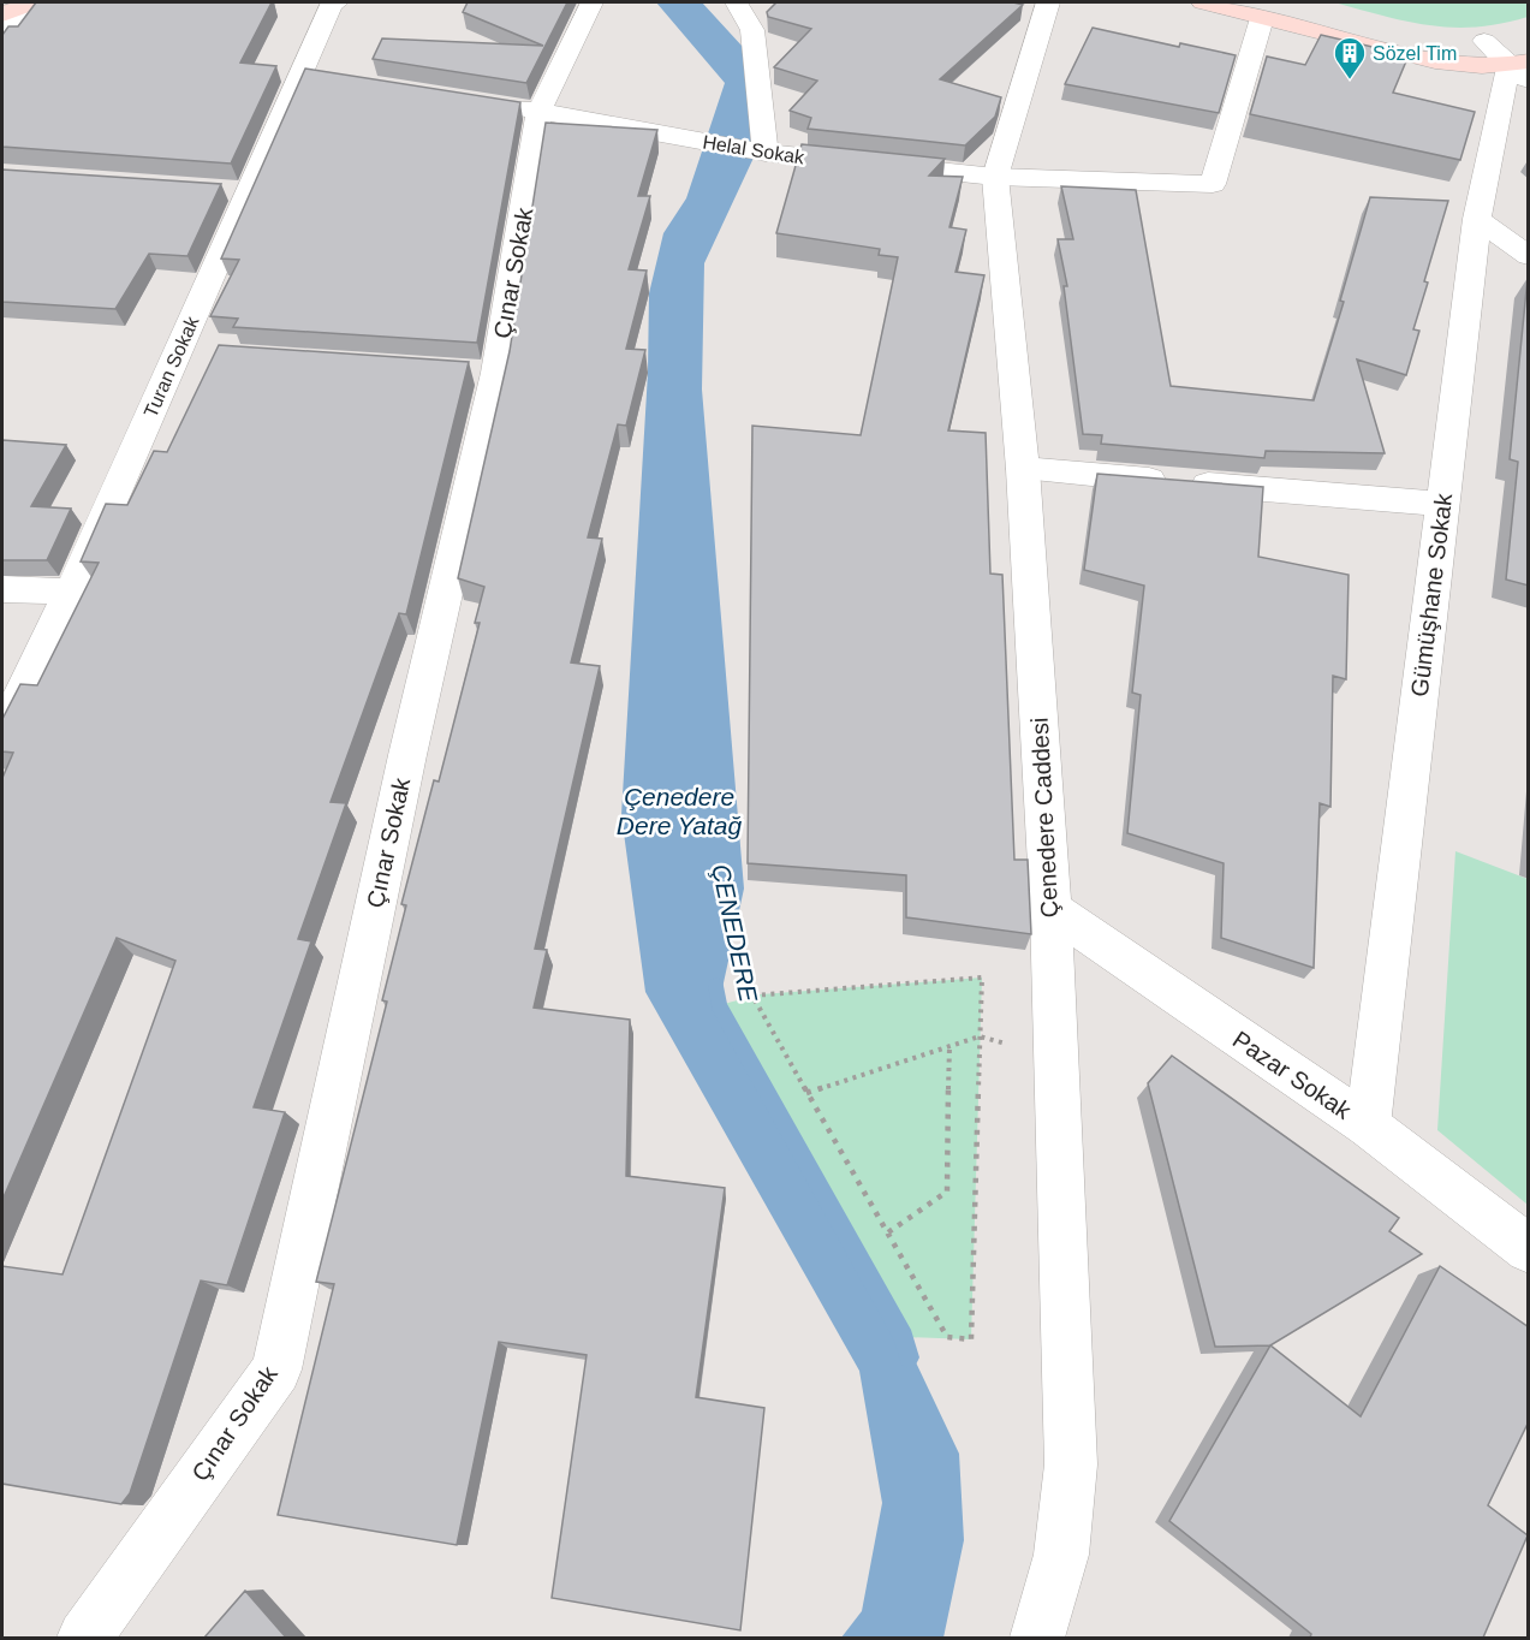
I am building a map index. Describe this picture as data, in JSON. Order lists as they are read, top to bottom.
{
  "streets": {
    "street": [
      "Helal Sokak",
      "Çınar Sokak",
      "Turan Sokak",
      "Gümüşhane Sokak",
      "Çenedere Caddesi",
      "Pazar Sokak"
    ]
  },
  "crossings": [
    ["Helal Sokak", "Çınar Sokak"],
    ["Helal Sokak", "Çenedere Caddesi"],
    ["Gümüşhane Sokak", "Pazar Sokak"],
    ["Çenedere Caddesi", "Pazar Sokak"]
  ],
  "water": ["Çenedere Dere Yatağ", "ÇENEDERE"],
  "places": {
    "building": ["Sözel Tim"]
  }
}
